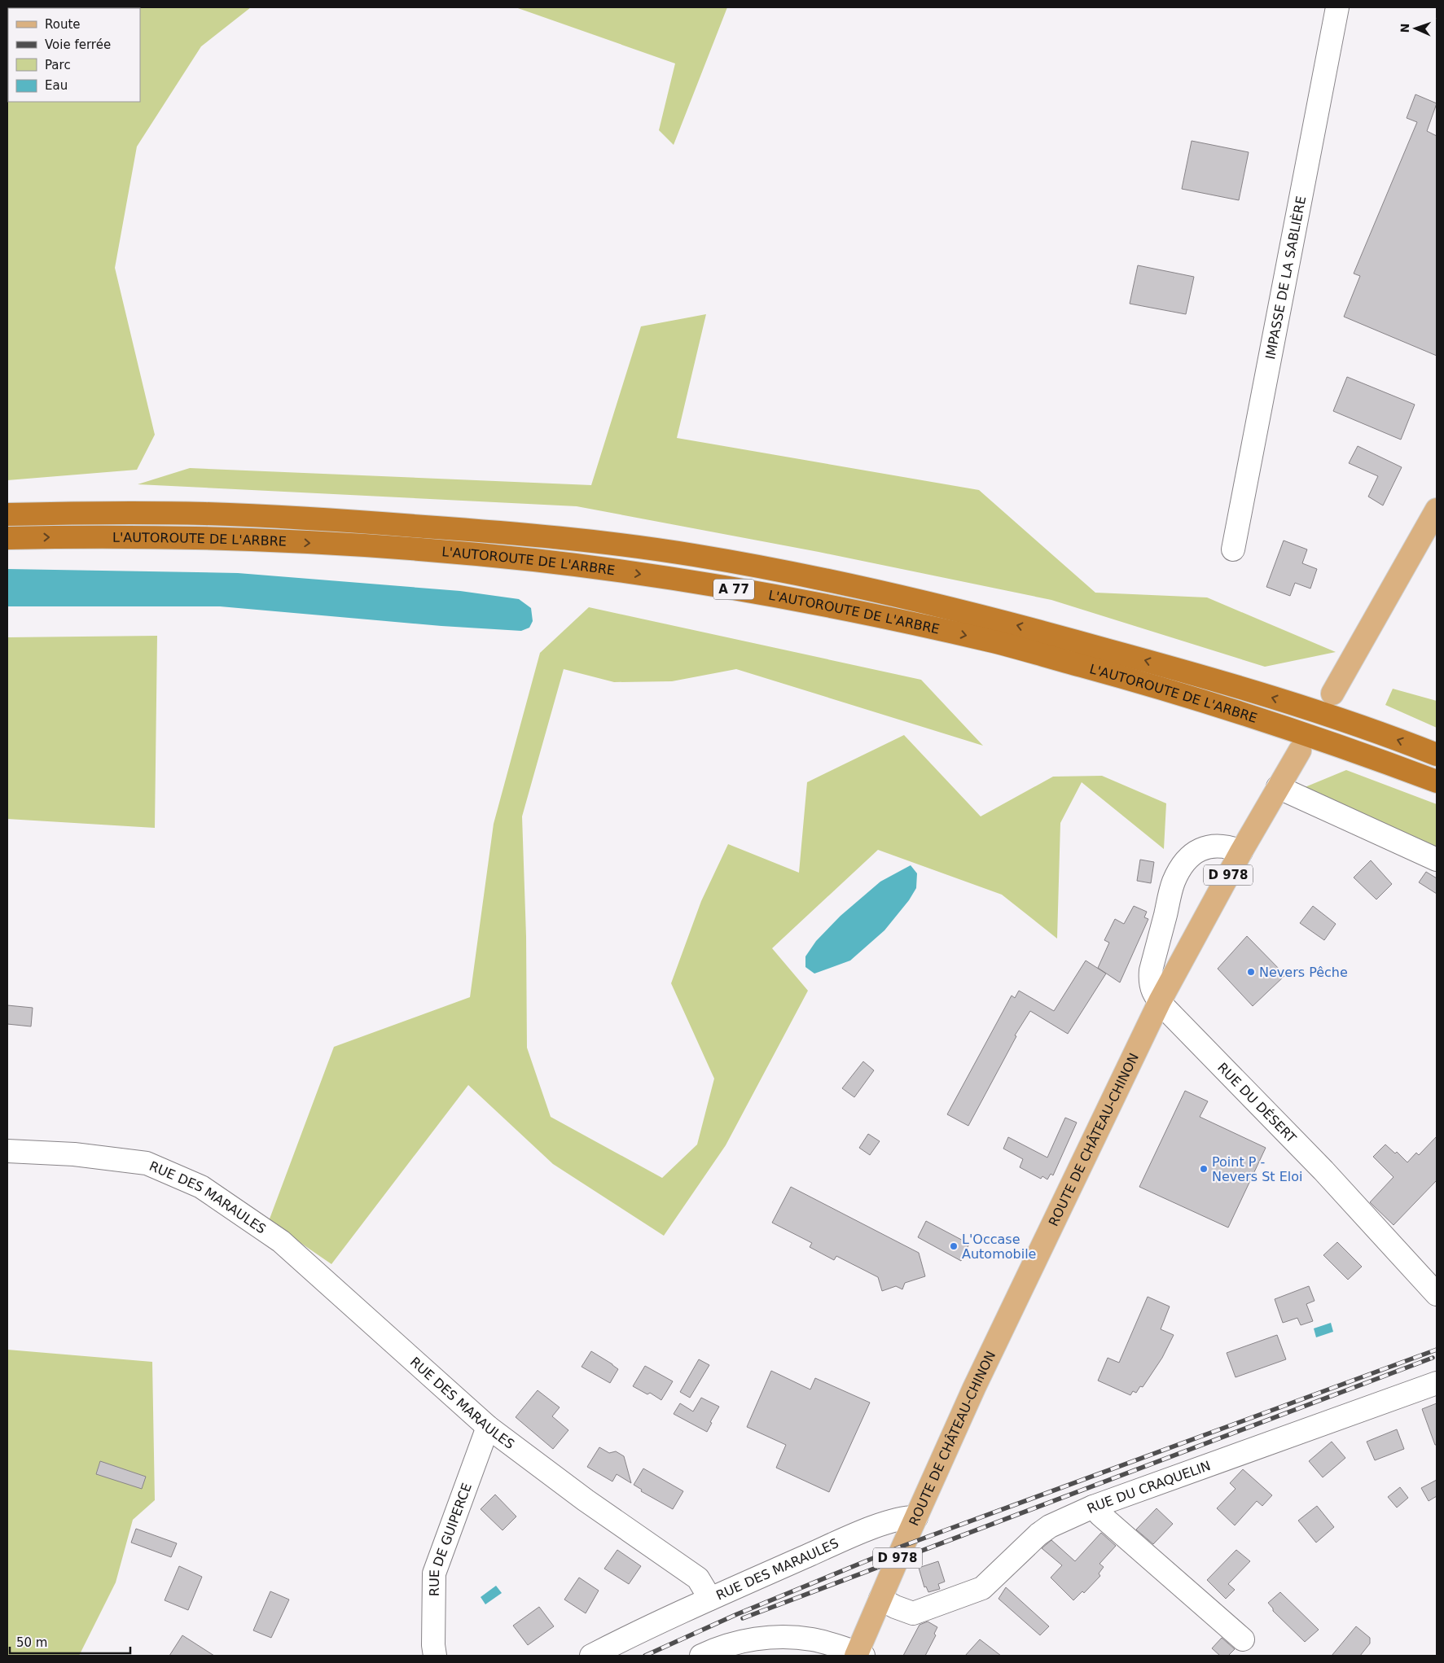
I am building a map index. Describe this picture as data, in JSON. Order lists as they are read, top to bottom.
{
  "streets": {
    "highway": ["L'AUTOROUTE DE L'ARBRE", "A 77"],
    "main road": ["D 978", "ROUTE DE CHÂTEAU-CHINON"],
    "street": [
      "IMPASSE DE LA SABLIÈRE",
      "RUE DU DÉSERT",
      "RUE DES MARAULES",
      "RUE DU CRAQUELIN",
      "RUE DE GUIPERCE"
    ]
  },
  "crossings": [
    ["RUE DU DÉSERT", "ROUTE DE CHÂTEAU-CHINON"],
    ["ROUTE DE CHÂTEAU-CHINON", "RUE DES MARAULES"],
    ["ROUTE DE CHÂTEAU-CHINON", "RUE DU CRAQUELIN"],
    ["RUE DES MARAULES", "RUE DE GUIPERCE"]
  ],
  "places": ["Nevers Pêche", "Point P - Nevers St Eloi", "L'Occase Automobile"],
  "legend": [
    "Route",
    "Voie ferrée",
    "Parc",
    "Eau"
  ],
  "scale_bar": "50 m",
  "north": "left"
}
